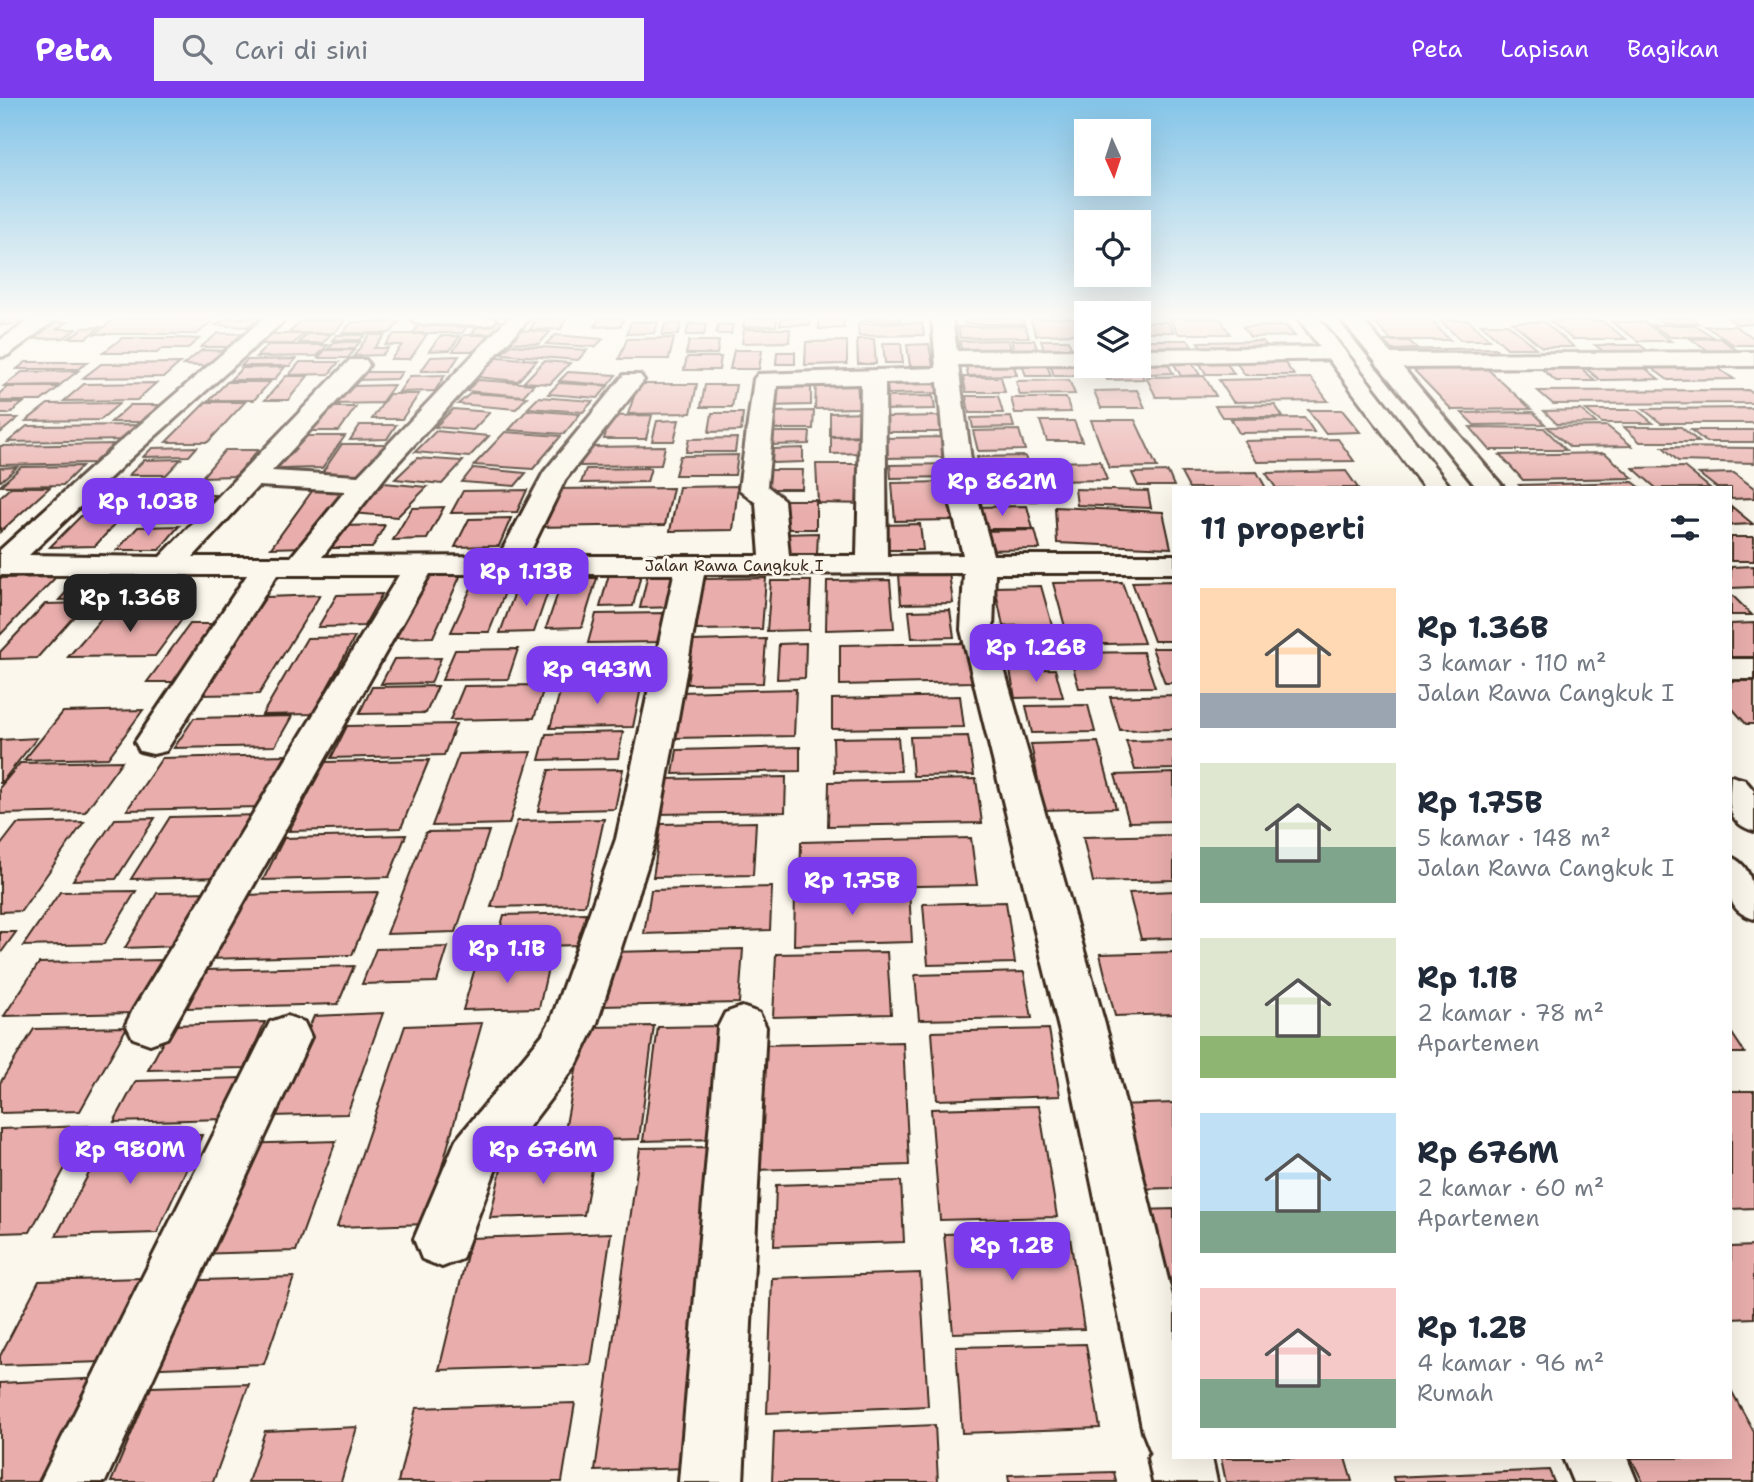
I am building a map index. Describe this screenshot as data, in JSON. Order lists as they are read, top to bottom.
{
  "streets": {
    "street": ["Jalan Rawa Cangkuk I"]
  },
  "north": "bottom",
  "page": {
    "header": "Peta",
    "search": "Cari di sini",
    "nav": ["Peta", "Lapisan", "Bagikan"],
    "price": [
      "Rp 862M",
      "Rp 1.03B",
      "Rp 1.13B",
      "Rp 1.36B",
      "Rp 1.26B",
      "Rp 943M",
      "Rp 1.75B",
      "Rp 1.1B",
      "Rp 980M",
      "Rp 676M",
      "Rp 1.2B"
    ],
    "heading": "11 properti",
    "list": [
      {
        "name": "Rp 1.36B",
        "note": "3 kamar · 110 m² · Jalan Rawa Cangkuk I"
      },
      {
        "name": "Rp 1.75B",
        "note": "5 kamar · 148 m² · Jalan Rawa Cangkuk I"
      },
      {
        "name": "Rp 1.1B",
        "note": "2 kamar · 78 m² · Apartemen"
      },
      {
        "name": "Rp 676M",
        "note": "2 kamar · 60 m² · Apartemen"
      },
      {
        "name": "Rp 1.2B",
        "note": "4 kamar · 96 m² · Rumah"
      }
    ]
  }
}
